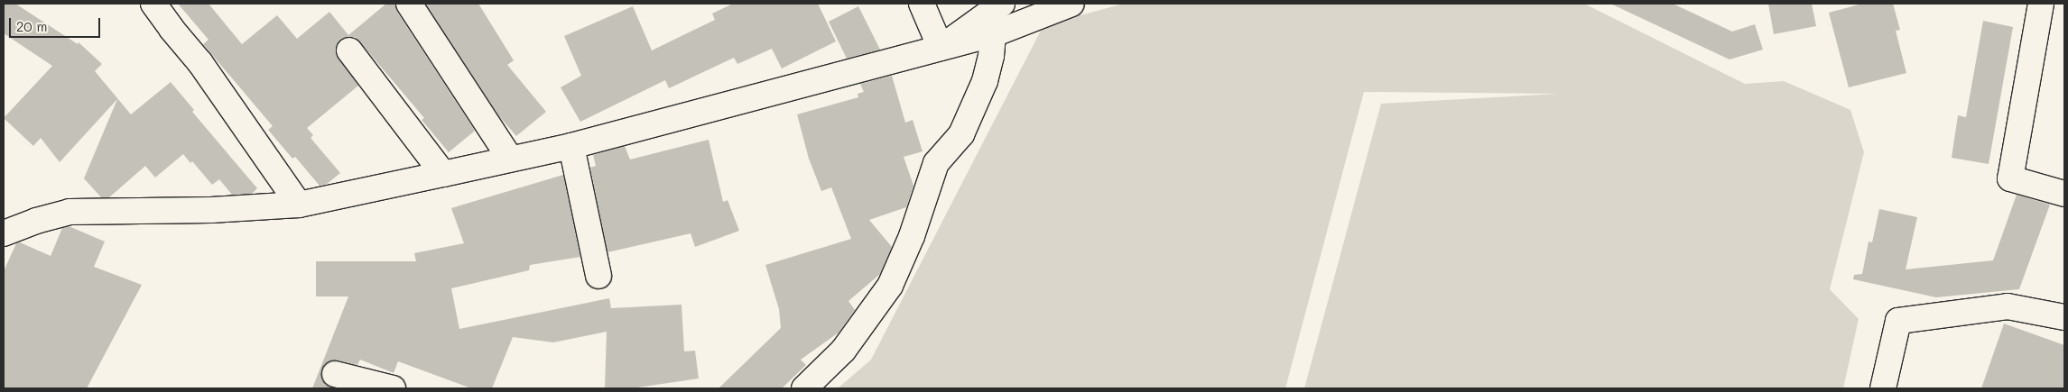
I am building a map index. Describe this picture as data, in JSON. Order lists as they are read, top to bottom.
{
  "scale_bar": "20 m"
}
